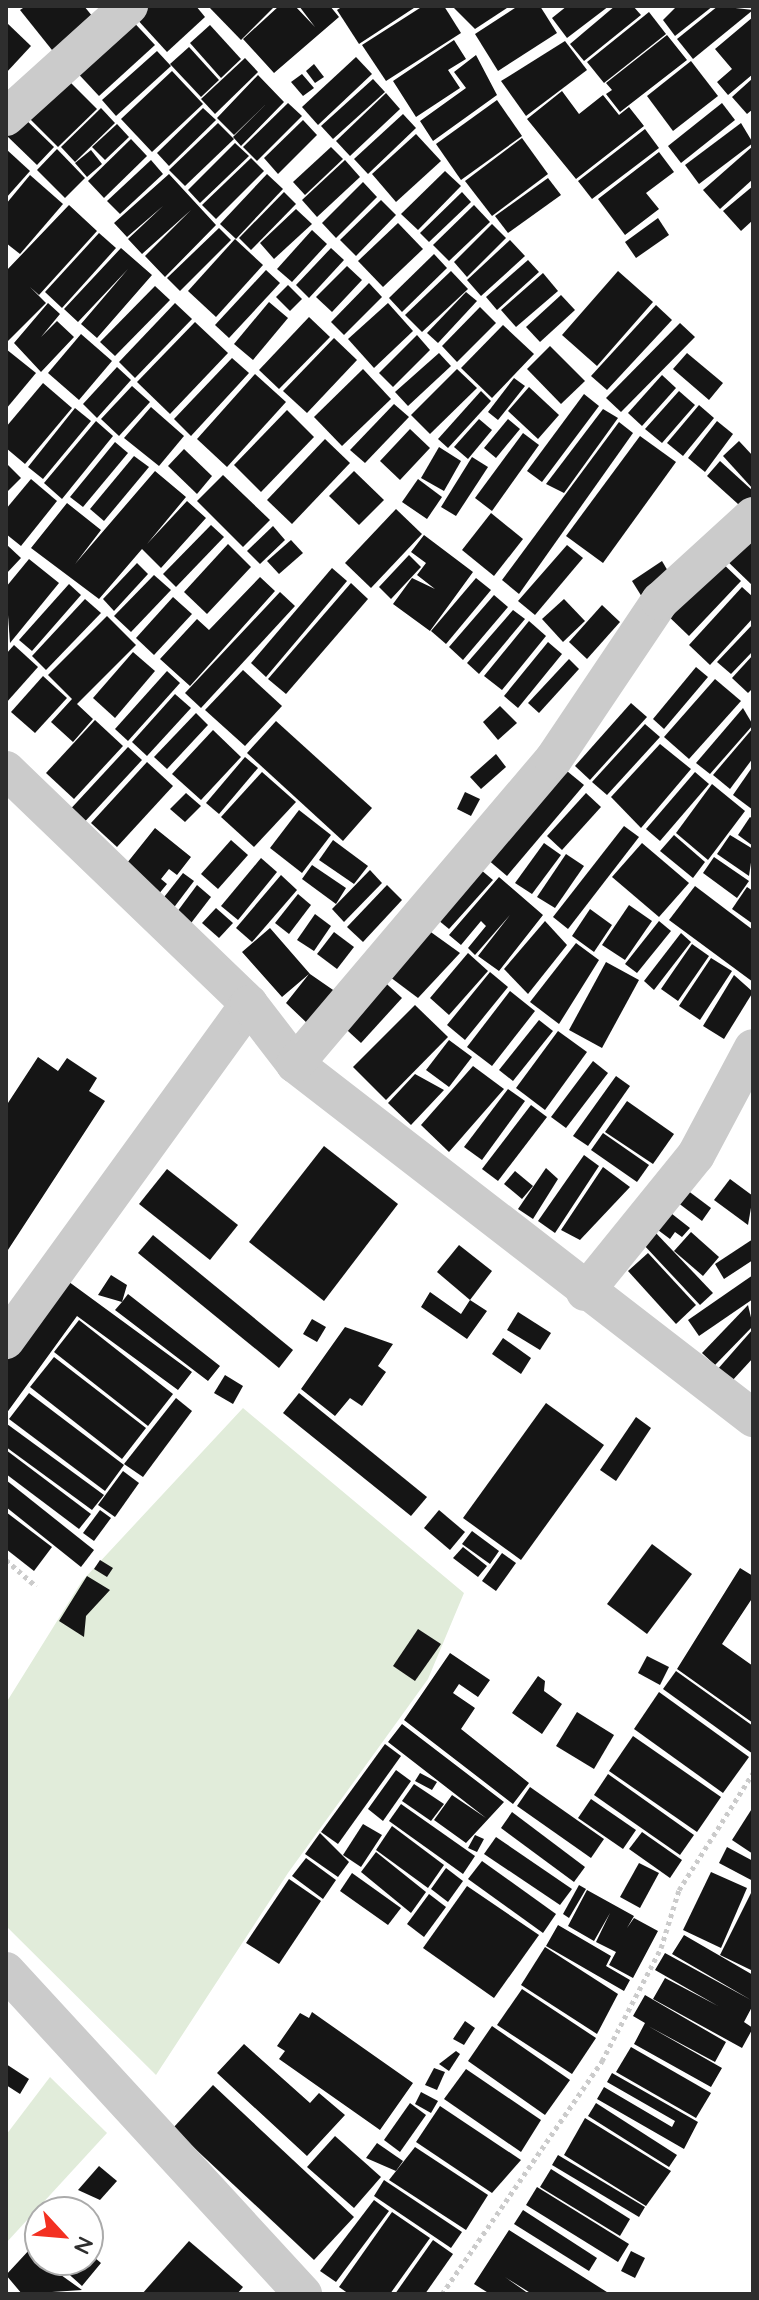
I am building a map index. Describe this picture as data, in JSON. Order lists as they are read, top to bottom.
{
  "north": "bottom right"
}
